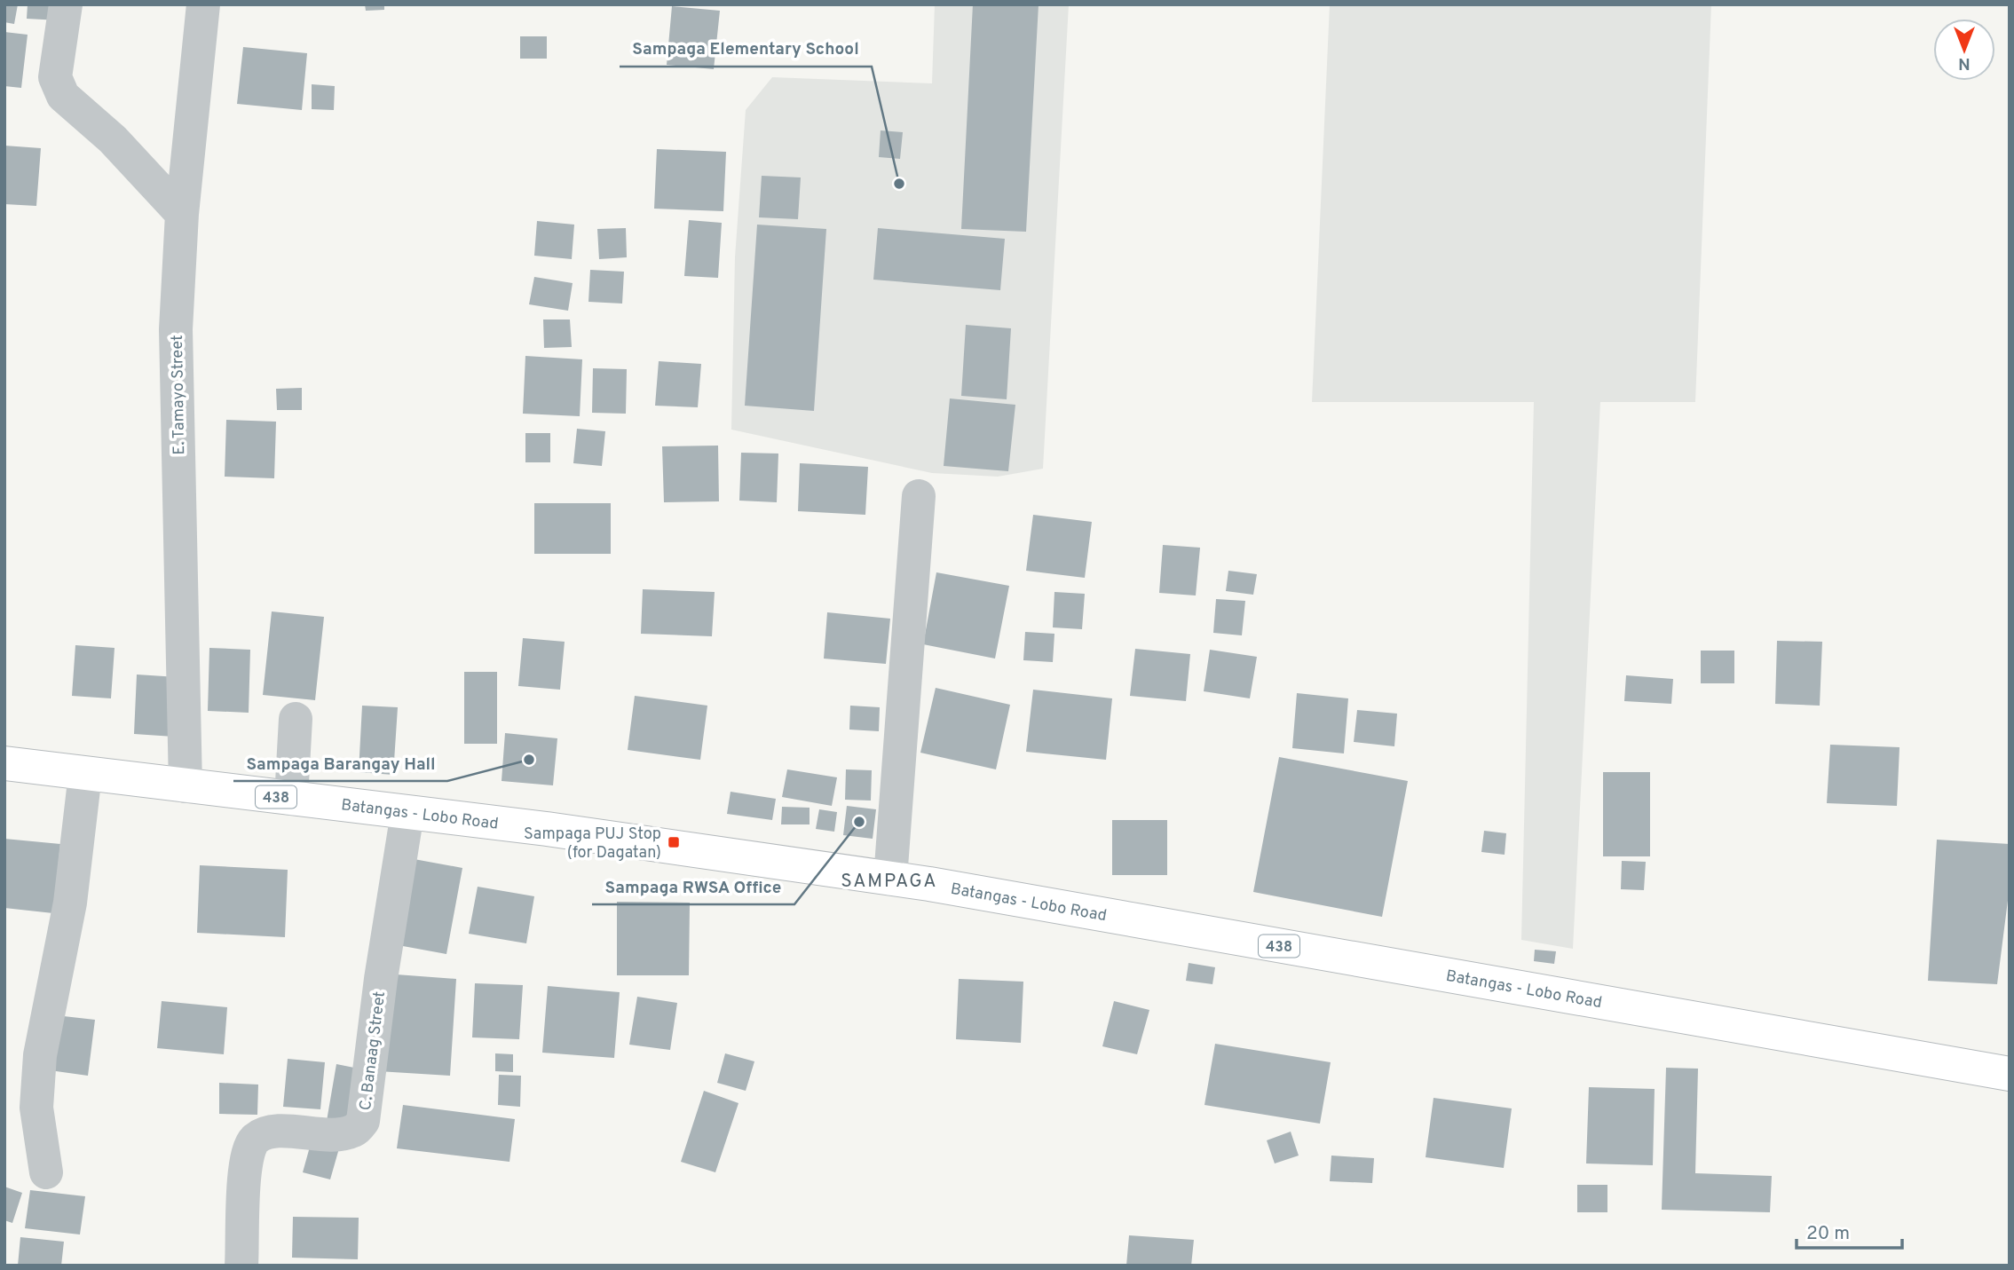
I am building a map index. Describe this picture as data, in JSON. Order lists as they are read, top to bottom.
{
  "streets": {
    "main road": ["438", "Batangas - Lobo Road"],
    "street": ["E. Tamayo Street", "C. Banaag Street"]
  },
  "crossings": [
    ["E. Tamayo Street", "Batangas - Lobo Road"],
    ["Batangas - Lobo Road", "C. Banaag Street"]
  ],
  "districts": ["SAMPAGA"],
  "places": {
    "other": ["Sampaga Elementary School", "Sampaga Barangay Hall", "Sampaga RWSA Office"],
    "transit": ["Sampaga PUJ Stop (for Dagatan)"]
  },
  "scale_bar": "20 m",
  "north": "bottom"
}
